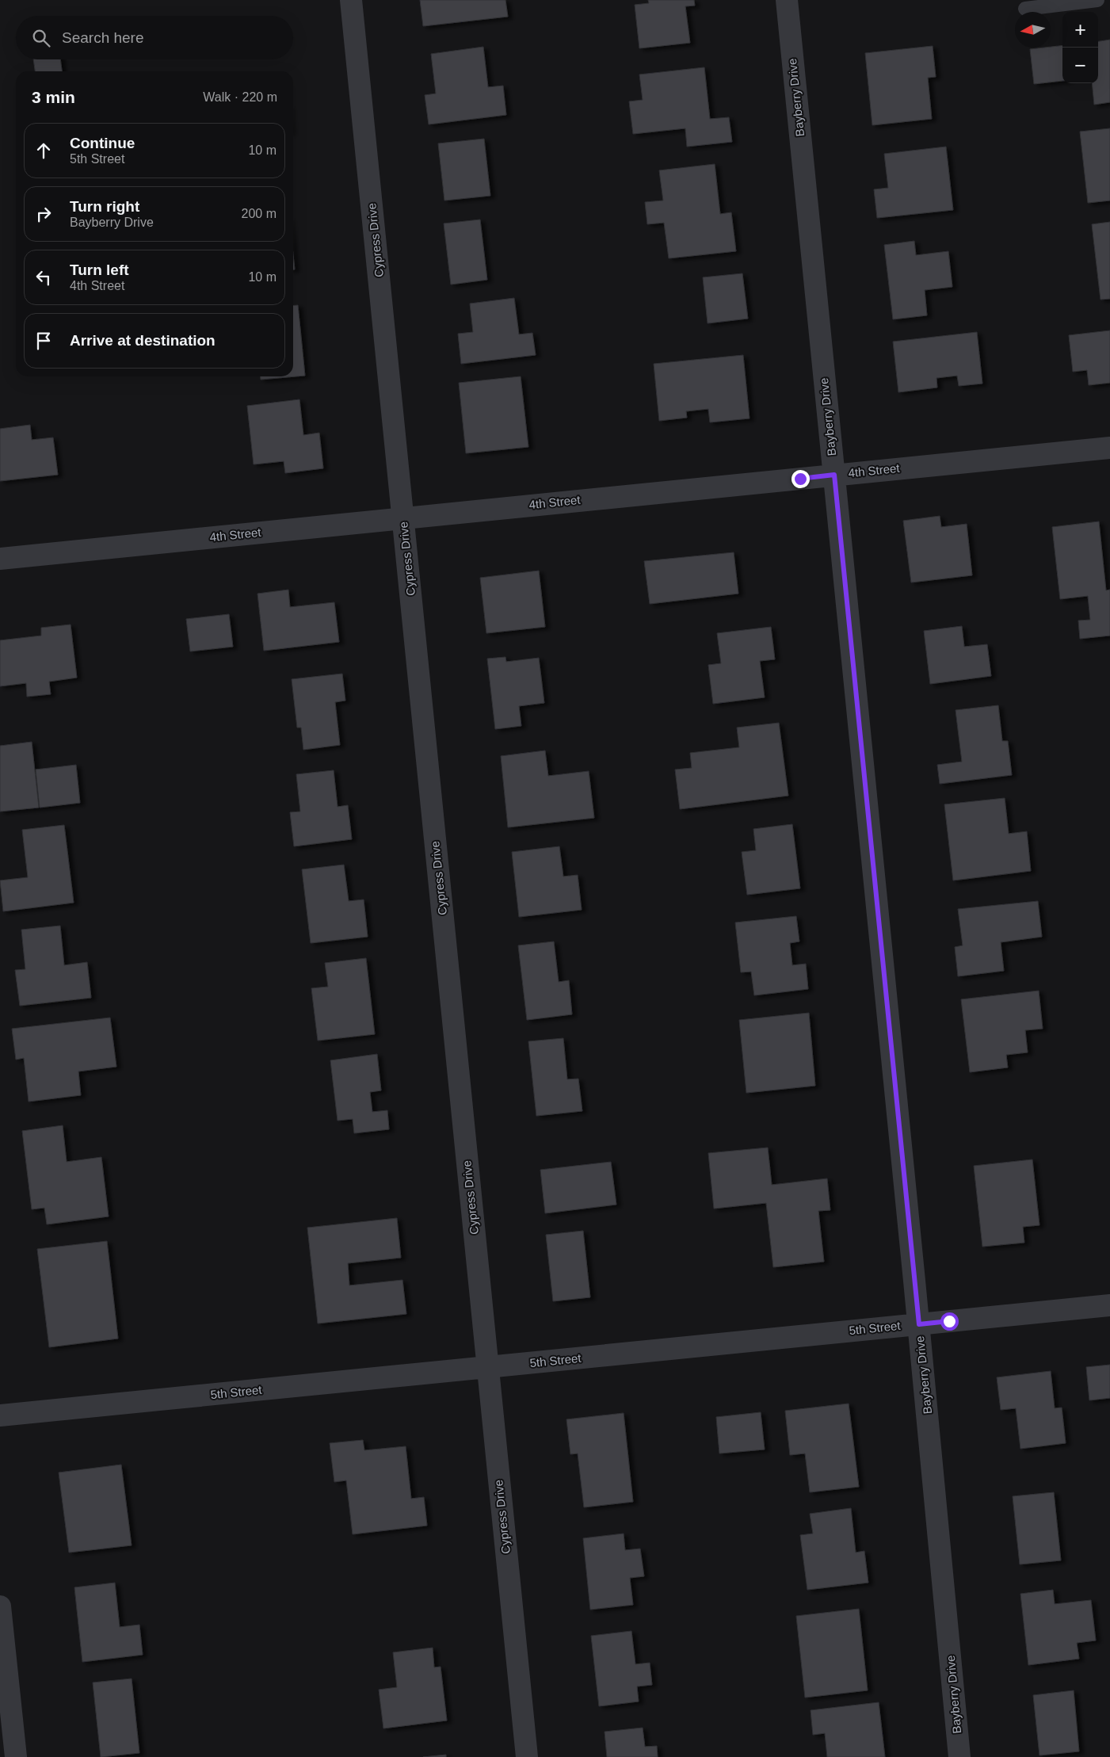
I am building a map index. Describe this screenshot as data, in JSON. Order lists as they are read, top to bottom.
{
  "streets": {
    "street": [
      "Bayberry Drive",
      "Cypress Drive",
      "4th Street",
      "5th Street"
    ]
  },
  "crossings": [
    ["Bayberry Drive", "4th Street"],
    ["Bayberry Drive", "5th Street"],
    ["Cypress Drive", "4th Street"],
    ["Cypress Drive", "5th Street"]
  ],
  "north": "left",
  "page": {
    "map_buttons": ["+", "−"],
    "search": "Search here",
    "heading": ["3 min", "Walk · 220 m"],
    "list": [
      ["Continue", "5th Street", "10 m"],
      ["Turn right", "Bayberry Drive", "200 m"],
      ["Turn left", "4th Street", "10 m"],
      "Arrive at destination"
    ]
  }
}
